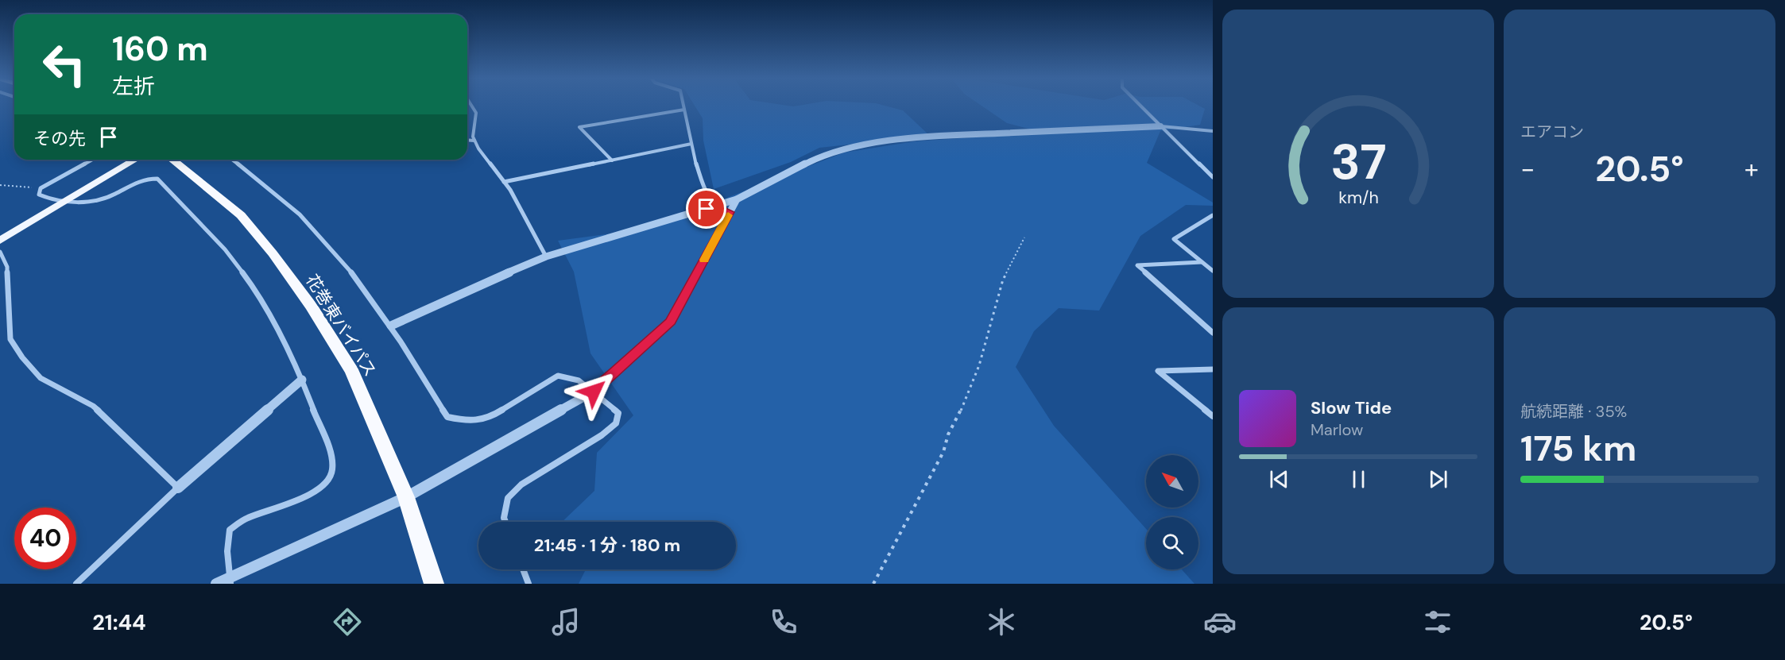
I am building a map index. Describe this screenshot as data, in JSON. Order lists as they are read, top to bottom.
{
  "streets": {
    "highway": ["花巻東バイパス"]
  },
  "north": "top left",
  "page": {
    "tile": [
      "エアコン",
      ["航続距離 · 35%", "175 km"]
    ],
    "turn": ["160 m", "左折"],
    "then": "その先",
    "heat": ["−", "20.5°", "+"],
    "song": ["Slow Tide", "Marlow"],
    "limit": "40",
    "trip": "21:45 · 1 分 · 180 m",
    "tabs": ["21:44", "20.5°"],
    "gauge": ["37", "km/h"]
  }
}
